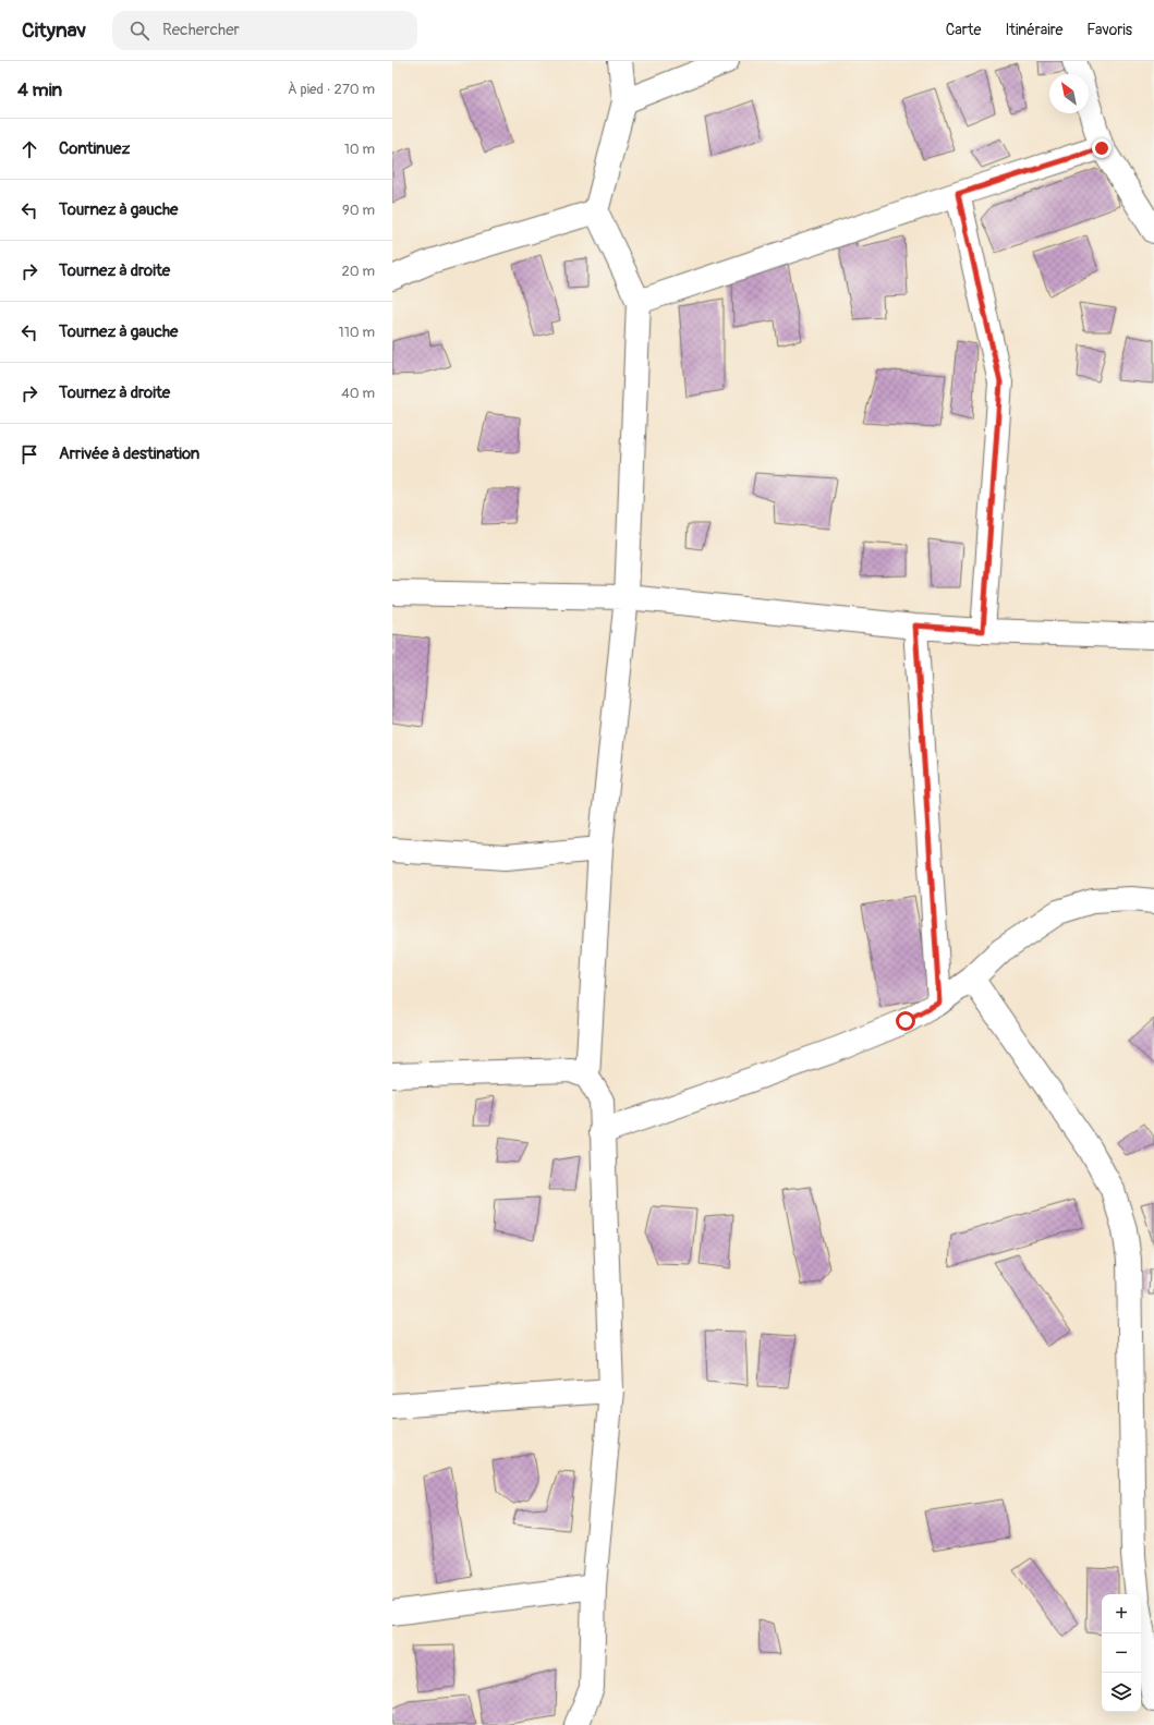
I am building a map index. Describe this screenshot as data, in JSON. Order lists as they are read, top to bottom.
{
  "north": "top left",
  "page": {
    "header": "Citynav",
    "search": "Rechercher",
    "nav": ["Carte", "Itinéraire", "Favoris"],
    "heading": ["4 min", "À pied · 270 m"],
    "list": [
      ["Continuez", "10 m"],
      ["Tournez à gauche", "90 m"],
      ["Tournez à droite", "20 m"],
      ["Tournez à gauche", "110 m"],
      ["Tournez à droite", "40 m"],
      "Arrivée à destination"
    ],
    "map_buttons": ["+", "−"]
  }
}
